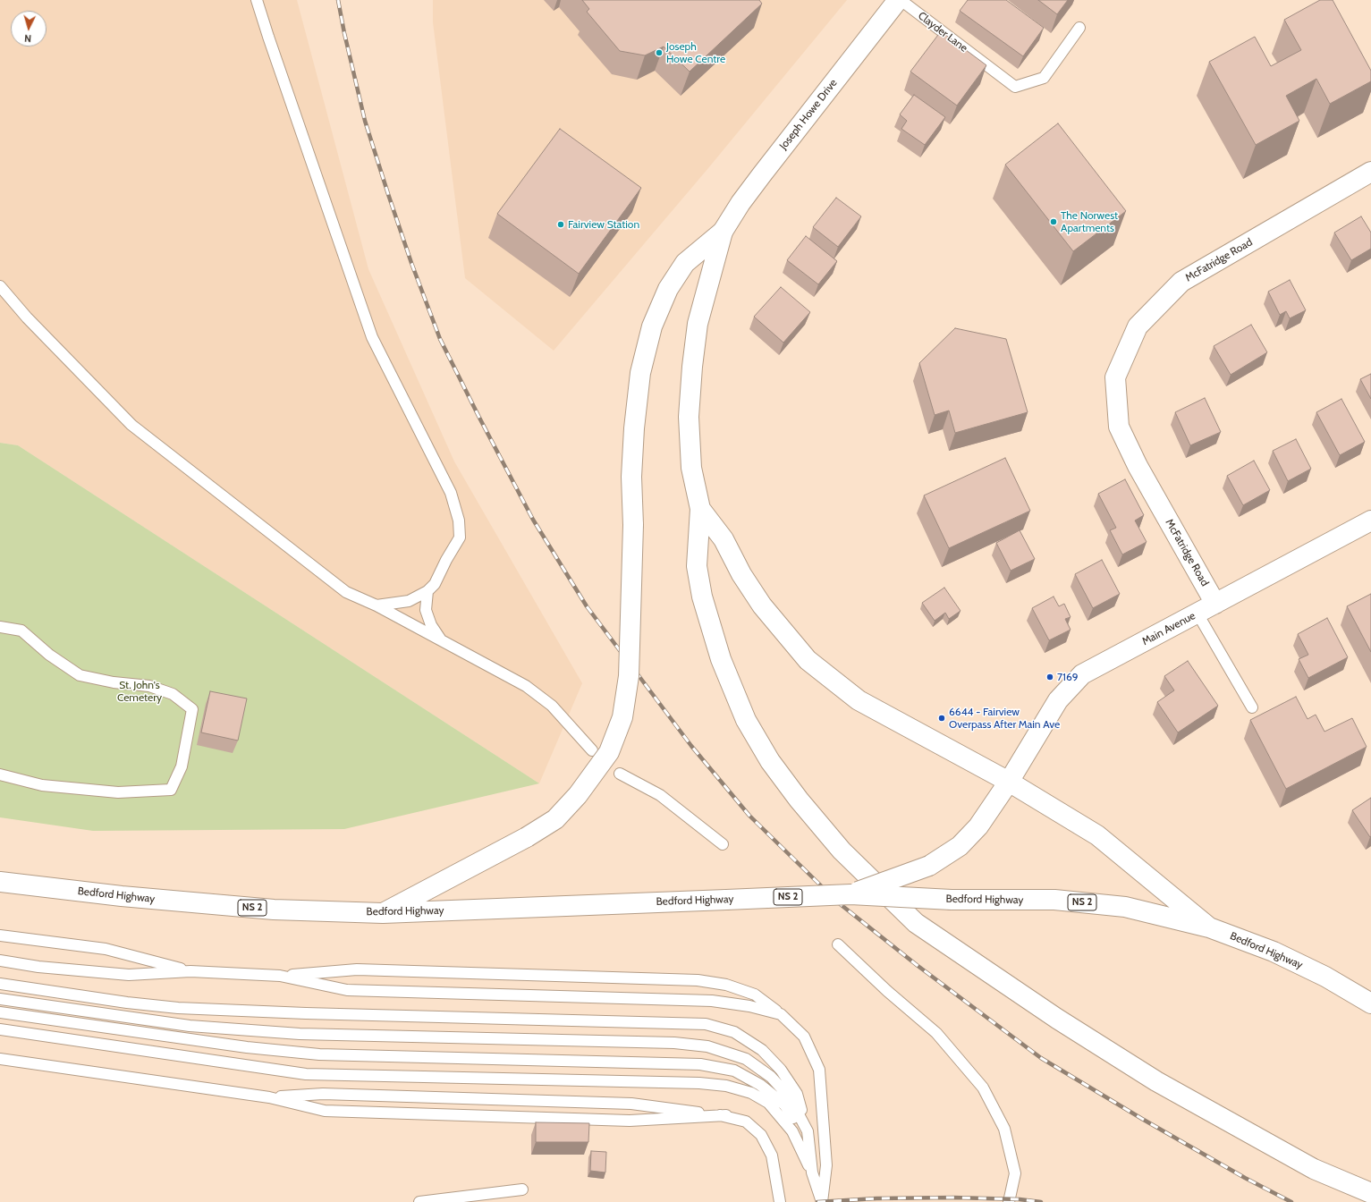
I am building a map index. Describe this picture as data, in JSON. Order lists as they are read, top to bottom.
{
  "streets": {
    "main road": [
      "Joseph Howe Drive",
      "McFatridge Road",
      "Main Avenue",
      "Bedford Highway",
      "NS 2"
    ],
    "lane": ["Clayder Lane"]
  },
  "crossings": [
    ["McFatridge Road", "Main Avenue"],
    ["Main Avenue", "Bedford Highway"]
  ],
  "parks": ["St. John's Cemetery"],
  "places": [
    "Joseph Howe Centre",
    "The Norwest Apartments",
    "Fairview Station",
    "7169",
    "6644 - Fairview Overpass After Main Ave"
  ],
  "north": "bottom"
}
